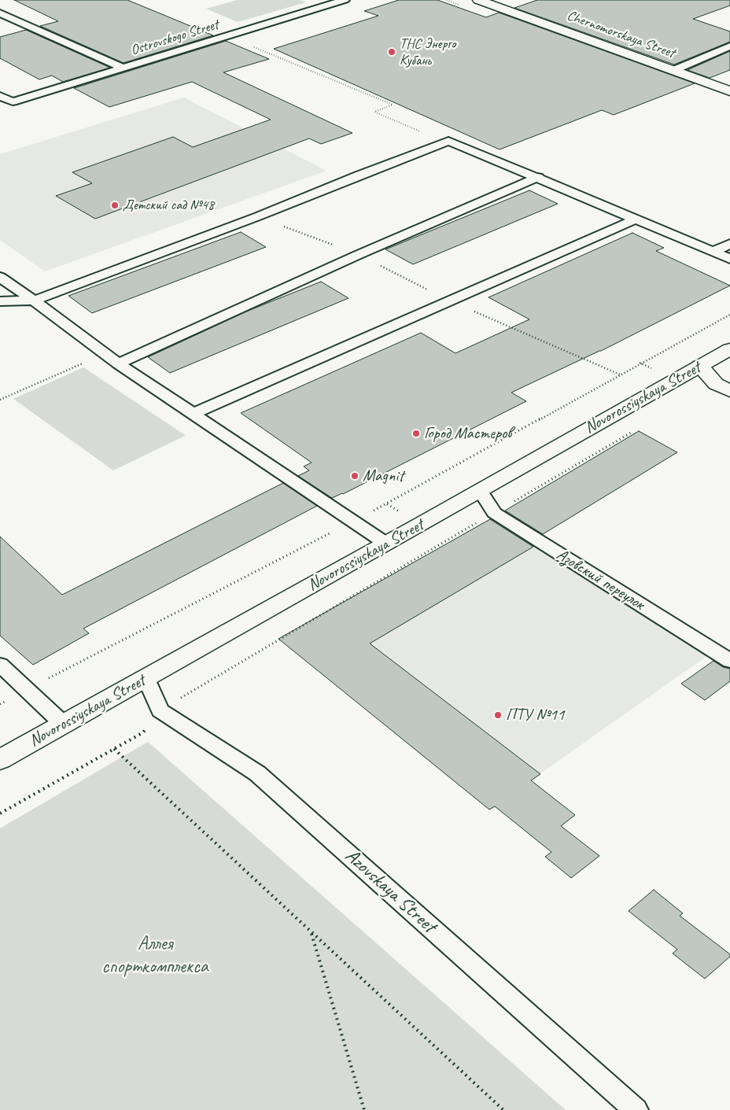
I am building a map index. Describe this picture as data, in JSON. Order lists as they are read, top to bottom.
{
  "streets": {
    "main road": ["Chernomorskaya Street", "Novorossiyskaya Street"],
    "lane": ["Ostrovskogo Street", "Азовский переулок", "Azovskaya Street"]
  },
  "crossings": [
    ["Novorossiyskaya Street", "Азовский переулок"]
  ],
  "parks": ["Аллея спорткомплекса"],
  "places": [
    "ТНС Энерго Кубань",
    "Детский сад №48",
    "Город Мастеров",
    "Magnit",
    "ПТУ №11"
  ]
}
